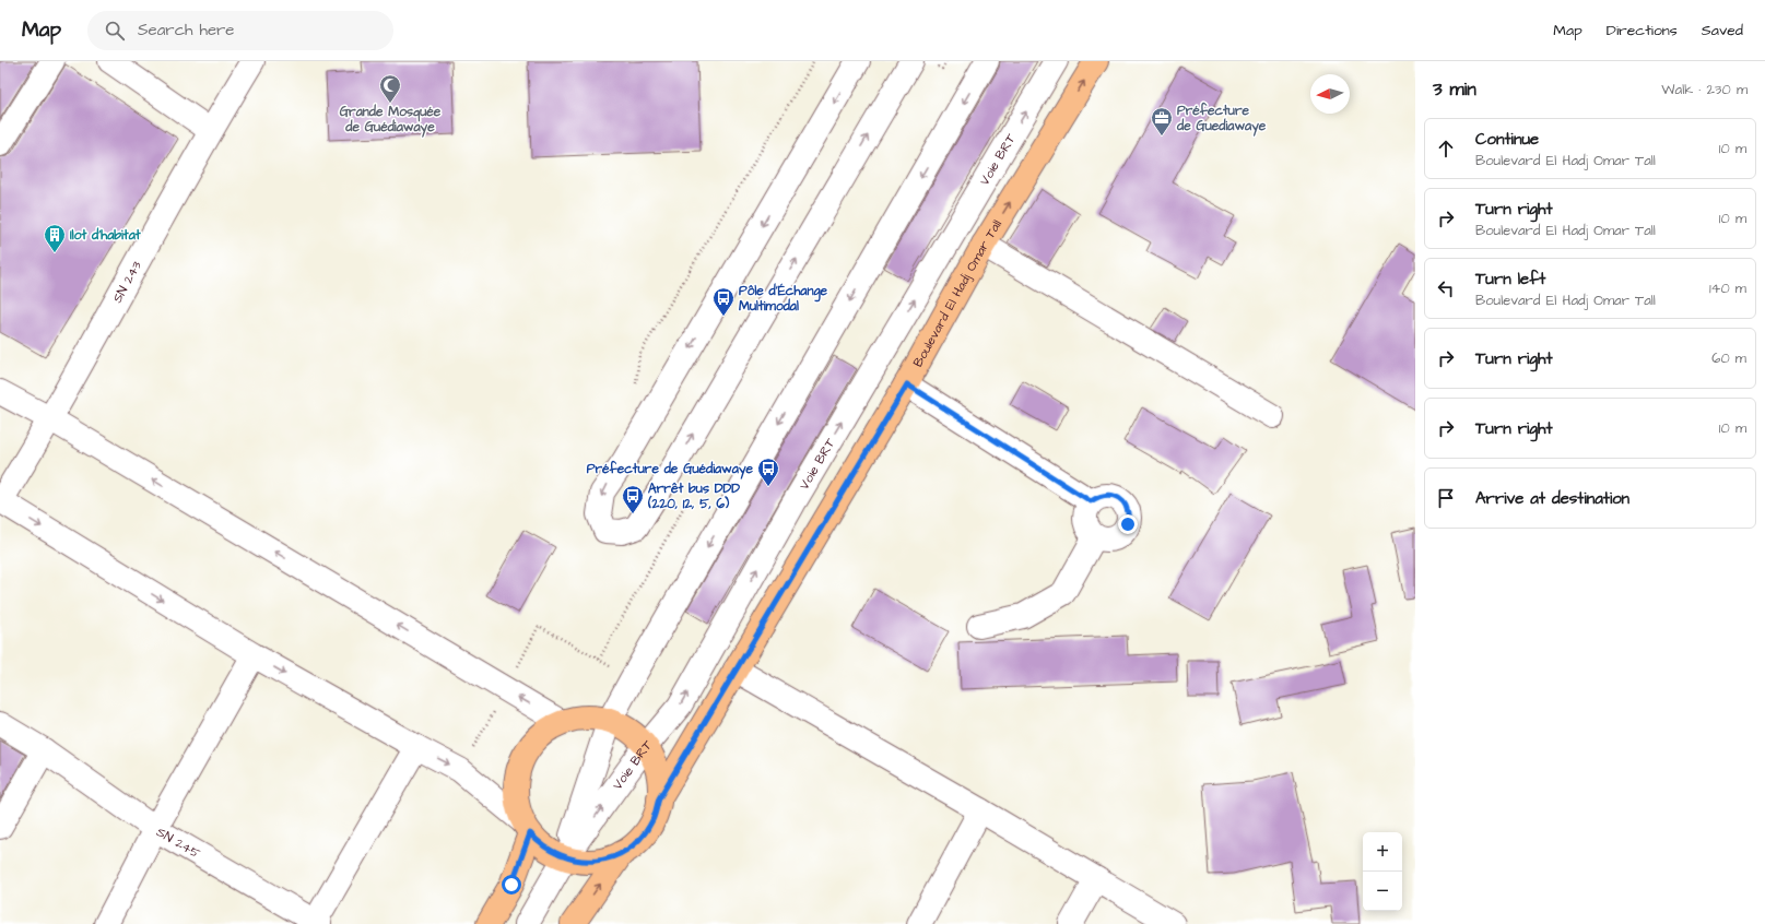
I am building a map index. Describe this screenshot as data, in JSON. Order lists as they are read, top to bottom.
{
  "streets": {
    "main road": ["Boulevard El Hadj Omar Tall"],
    "street": ["Voie BRT", "SN 243", "SN 245"]
  },
  "crossings": [
    ["Voie BRT", "Boulevard El Hadj Omar Tall"]
  ],
  "places": {
    "mosque": ["Grande Mosquée de Guédiawaye"],
    "office": ["Préfecture de Guediawaye"],
    "building": ["Ilot d'habitat"],
    "bus stop": ["Pôle d’Échange Multimodal", "Préfecture de Guédiawaye", "Arrêt bus DDD (220, 12, 5, 6)"]
  },
  "north": "left",
  "page": {
    "header": "Map",
    "search": "Search here",
    "nav": ["Map", "Directions", "Saved"],
    "heading": ["3 min", "Walk · 230 m"],
    "list": [
      ["Continue", "Boulevard El Hadj Omar Tall", "10 m"],
      ["Turn right", "Boulevard El Hadj Omar Tall", "10 m"],
      ["Turn left", "Boulevard El Hadj Omar Tall", "140 m"],
      ["Turn right", "60 m"],
      ["Turn right", "10 m"],
      "Arrive at destination"
    ],
    "map_buttons": ["+", "−"]
  }
}
